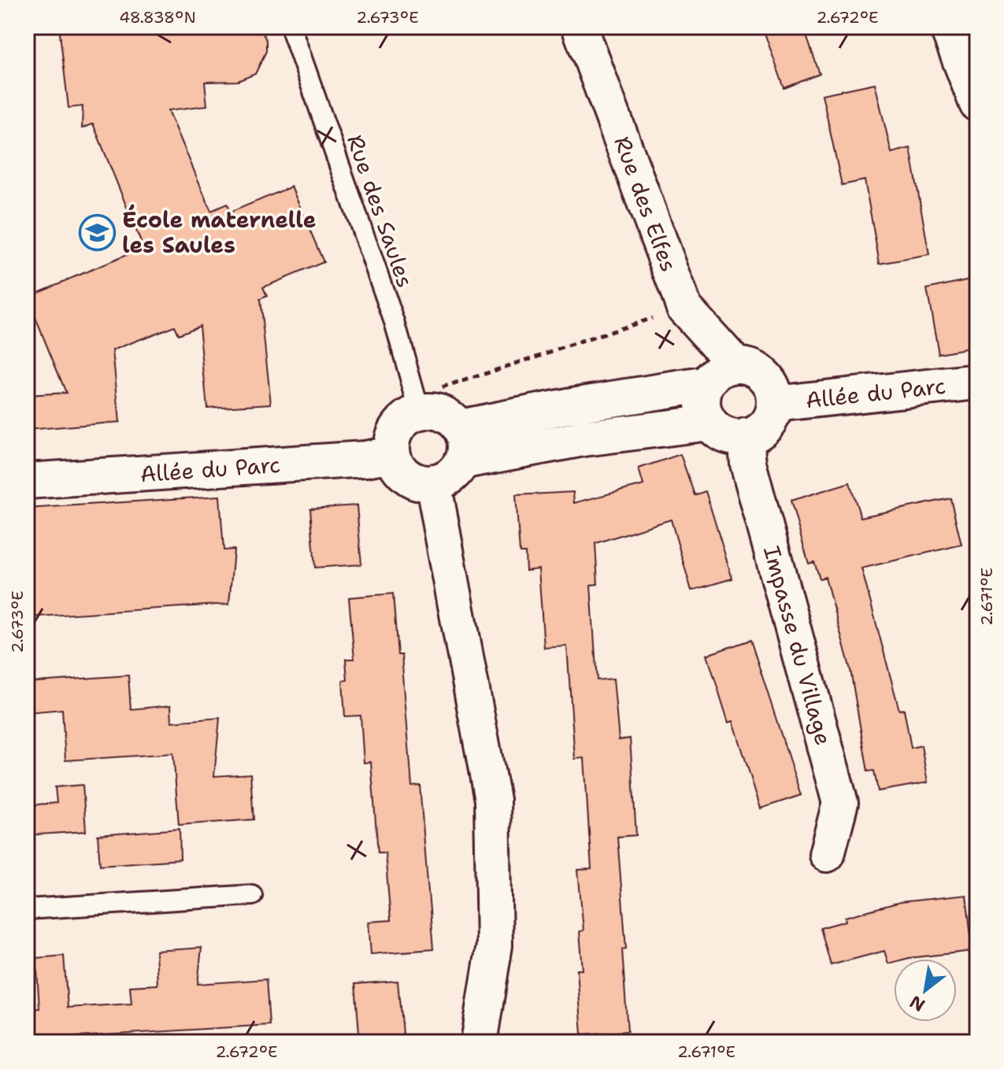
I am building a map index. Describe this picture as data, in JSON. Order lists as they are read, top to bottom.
{
  "streets": {
    "street": ["Rue des Elfes", "Allée du Parc", "Impasse du Village"],
    "lane": ["Rue des Saules"]
  },
  "crossings": [
    ["Rue des Elfes", "Allée du Parc"],
    ["Rue des Elfes", "Impasse du Village"],
    ["Rue des Saules", "Allée du Parc"],
    ["Allée du Parc", "Impasse du Village"]
  ],
  "places": {
    "school or university": ["École maternelle les Saules"]
  },
  "north": "bottom left",
  "coordinates": [
    "48.838°N",
    "2.673°E",
    "2.672°E",
    "2.671°E"
  ]
}
